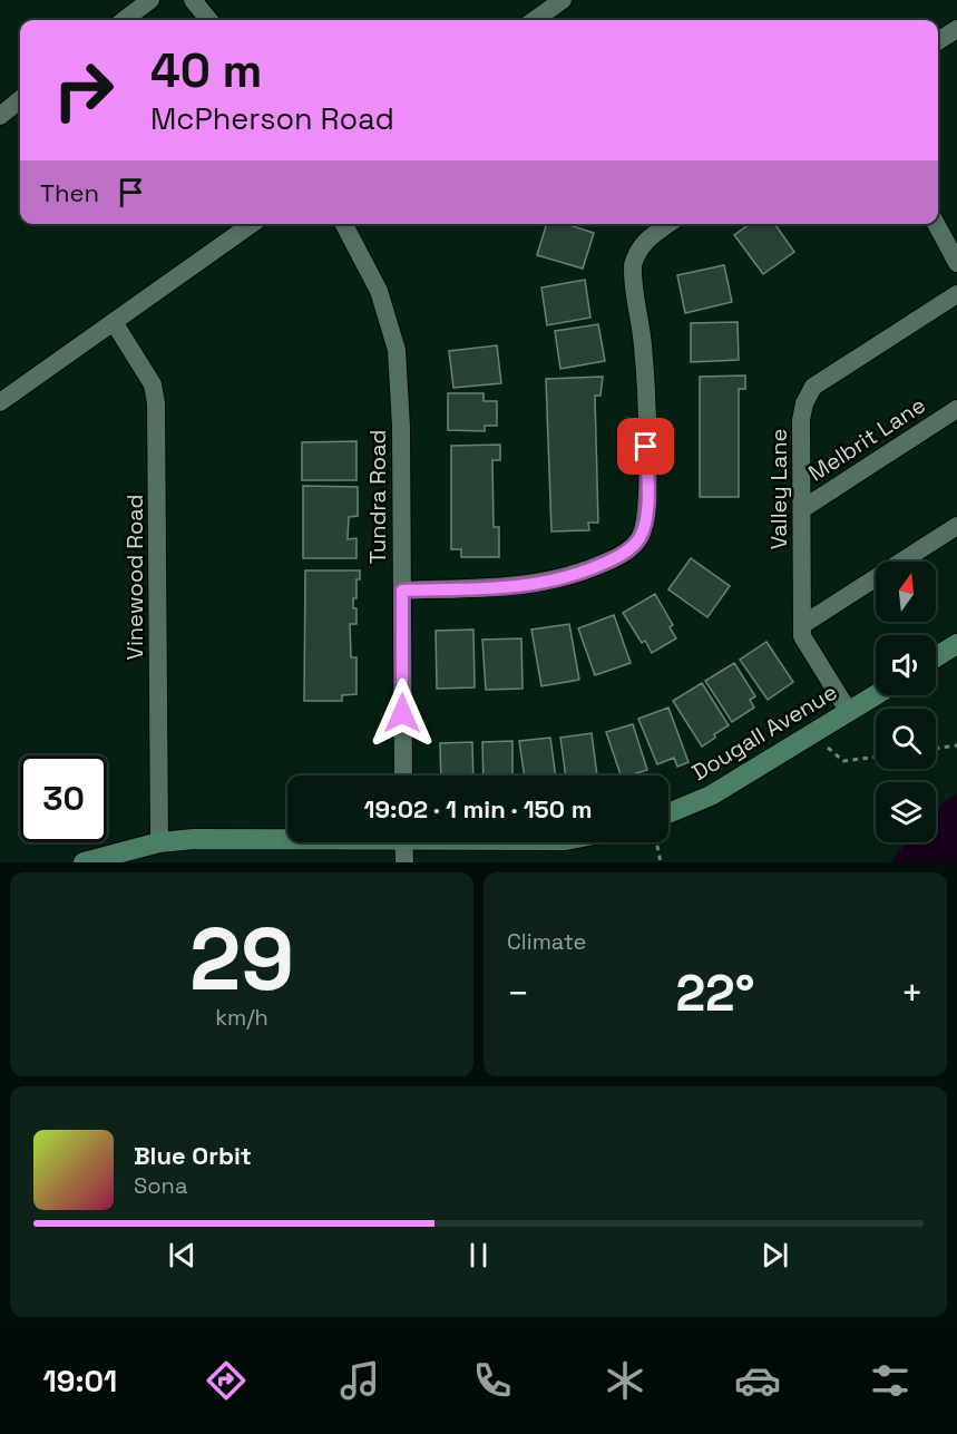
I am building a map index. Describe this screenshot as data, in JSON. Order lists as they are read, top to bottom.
{
  "streets": {
    "street": [
      "Melbrit Lane",
      "Valley Lane",
      "Tundra Road",
      "Vinewood Road",
      "Dougall Avenue"
    ]
  },
  "crossings": [
    ["Melbrit Lane", "Valley Lane"],
    ["Valley Lane", "Dougall Avenue"]
  ],
  "north": "top",
  "page": {
    "turn": ["40 m", "McPherson Road"],
    "then": "Then",
    "limit": "30",
    "trip": "19:02 · 1 min · 150 m",
    "tile": [
      ["29", "km/h"],
      "Climate"
    ],
    "heat": ["−", "22°", "+"],
    "song": ["Blue Orbit", "Sona"],
    "tabs": "19:01"
  }
}
